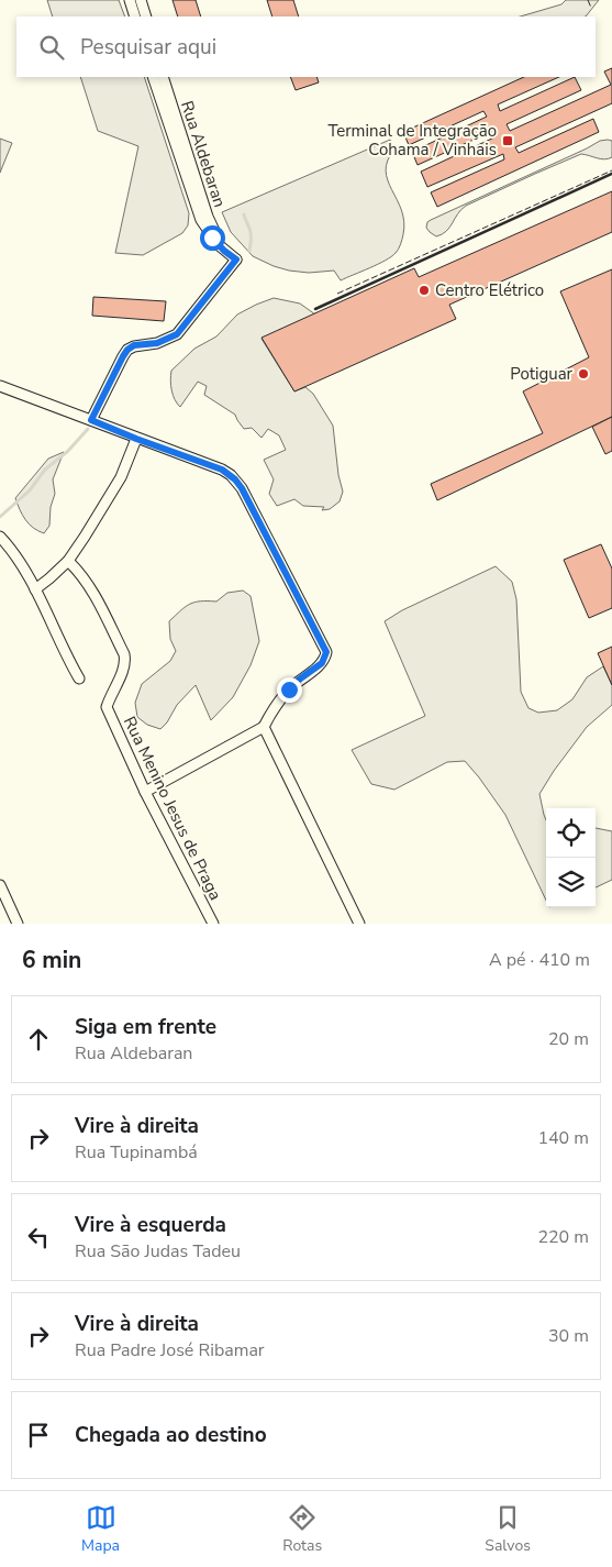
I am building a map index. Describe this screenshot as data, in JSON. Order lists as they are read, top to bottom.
{
  "streets": {
    "street": ["Rua Aldebaran", "Rua Menino Jesus de Praga"]
  },
  "places": {
    "transit": ["Terminal de Integração Cohama / Vinhais"],
    "other": ["Centro Elétrico", "Potiguar"]
  },
  "page": {
    "search": "Pesquisar aqui",
    "heading": ["6 min", "A pé · 410 m"],
    "list": [
      ["Siga em frente", "Rua Aldebaran", "20 m"],
      ["Vire à direita", "Rua Tupinambá", "140 m"],
      ["Vire à esquerda", "Rua São Judas Tadeu", "220 m"],
      ["Vire à direita", "Rua Padre José Ribamar", "30 m"],
      "Chegada ao destino"
    ],
    "nav": ["Mapa", "Rotas", "Salvos"]
  }
}
